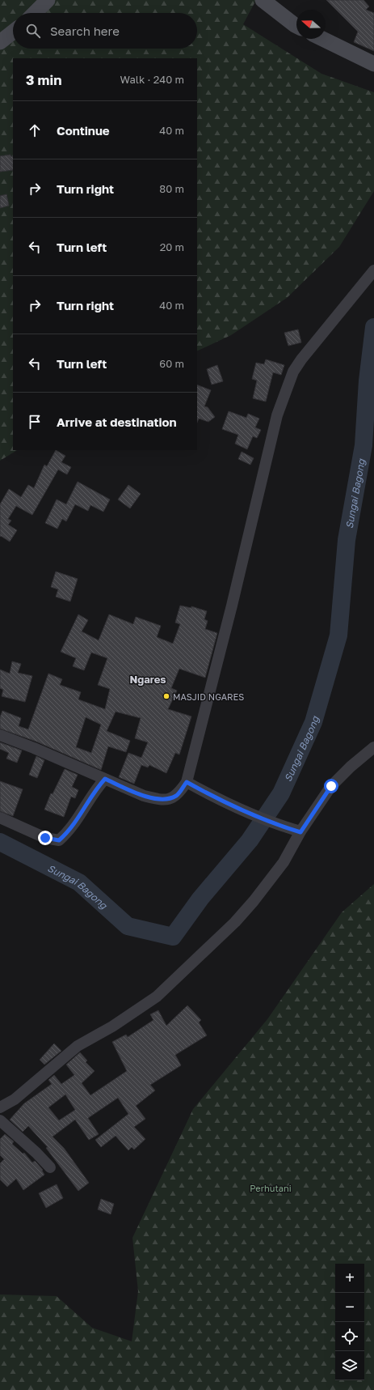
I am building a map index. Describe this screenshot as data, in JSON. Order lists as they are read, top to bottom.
{
  "districts": ["Ngares"],
  "water": ["Sungai Bagong"],
  "parks": ["Perhutani"],
  "places": ["MASJID NGARES"],
  "north": "left",
  "page": {
    "search": "Search here",
    "heading": ["3 min", "Walk · 240 m"],
    "list": [
      ["Continue", "40 m"],
      ["Turn right", "80 m"],
      ["Turn left", "20 m"],
      ["Turn right", "40 m"],
      ["Turn left", "60 m"],
      "Arrive at destination"
    ],
    "map_buttons": ["+", "−"]
  }
}
